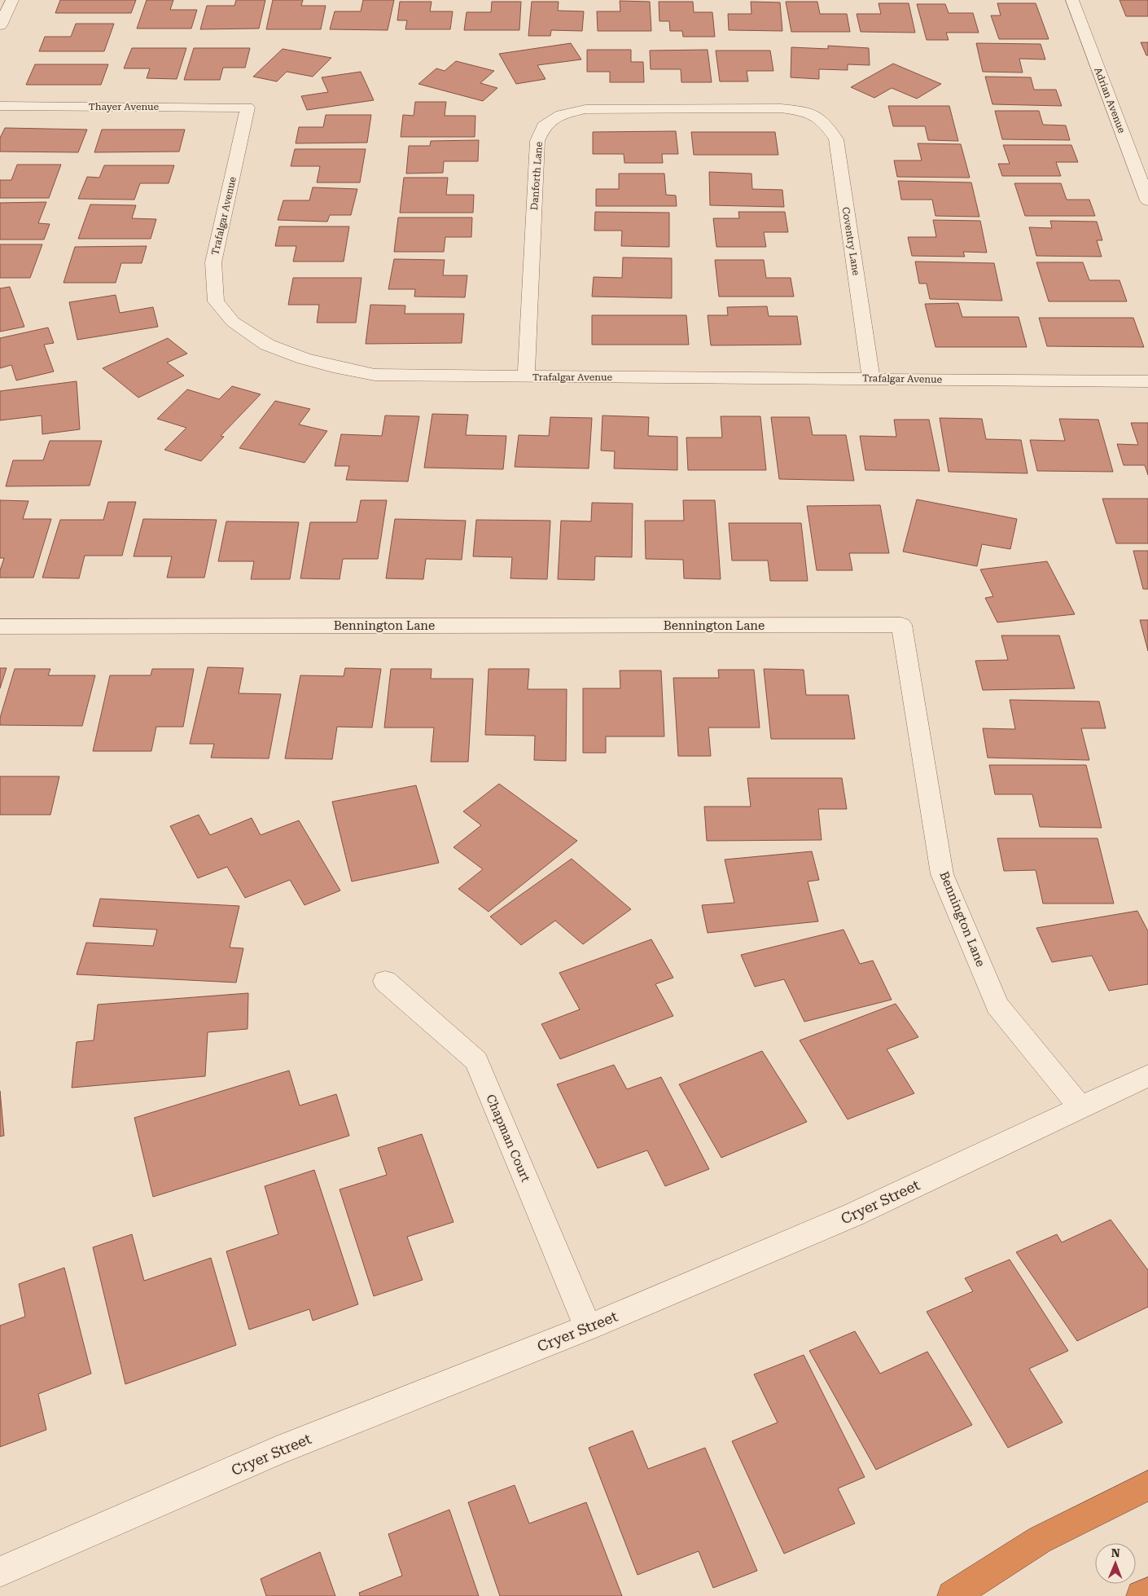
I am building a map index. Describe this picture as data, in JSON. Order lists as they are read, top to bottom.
{
  "streets": {
    "street": [
      "Adrian Avenue",
      "Thayer Avenue",
      "Danforth Lane",
      "Trafalgar Avenue",
      "Coventry Lane",
      "Bennington Lane",
      "Chapman Court",
      "Cryer Street"
    ]
  },
  "crossings": [
    ["Thayer Avenue", "Trafalgar Avenue"],
    ["Danforth Lane", "Trafalgar Avenue"],
    ["Danforth Lane", "Coventry Lane"],
    ["Trafalgar Avenue", "Coventry Lane"],
    ["Bennington Lane", "Cryer Street"],
    ["Chapman Court", "Cryer Street"]
  ],
  "north": "top"
}
